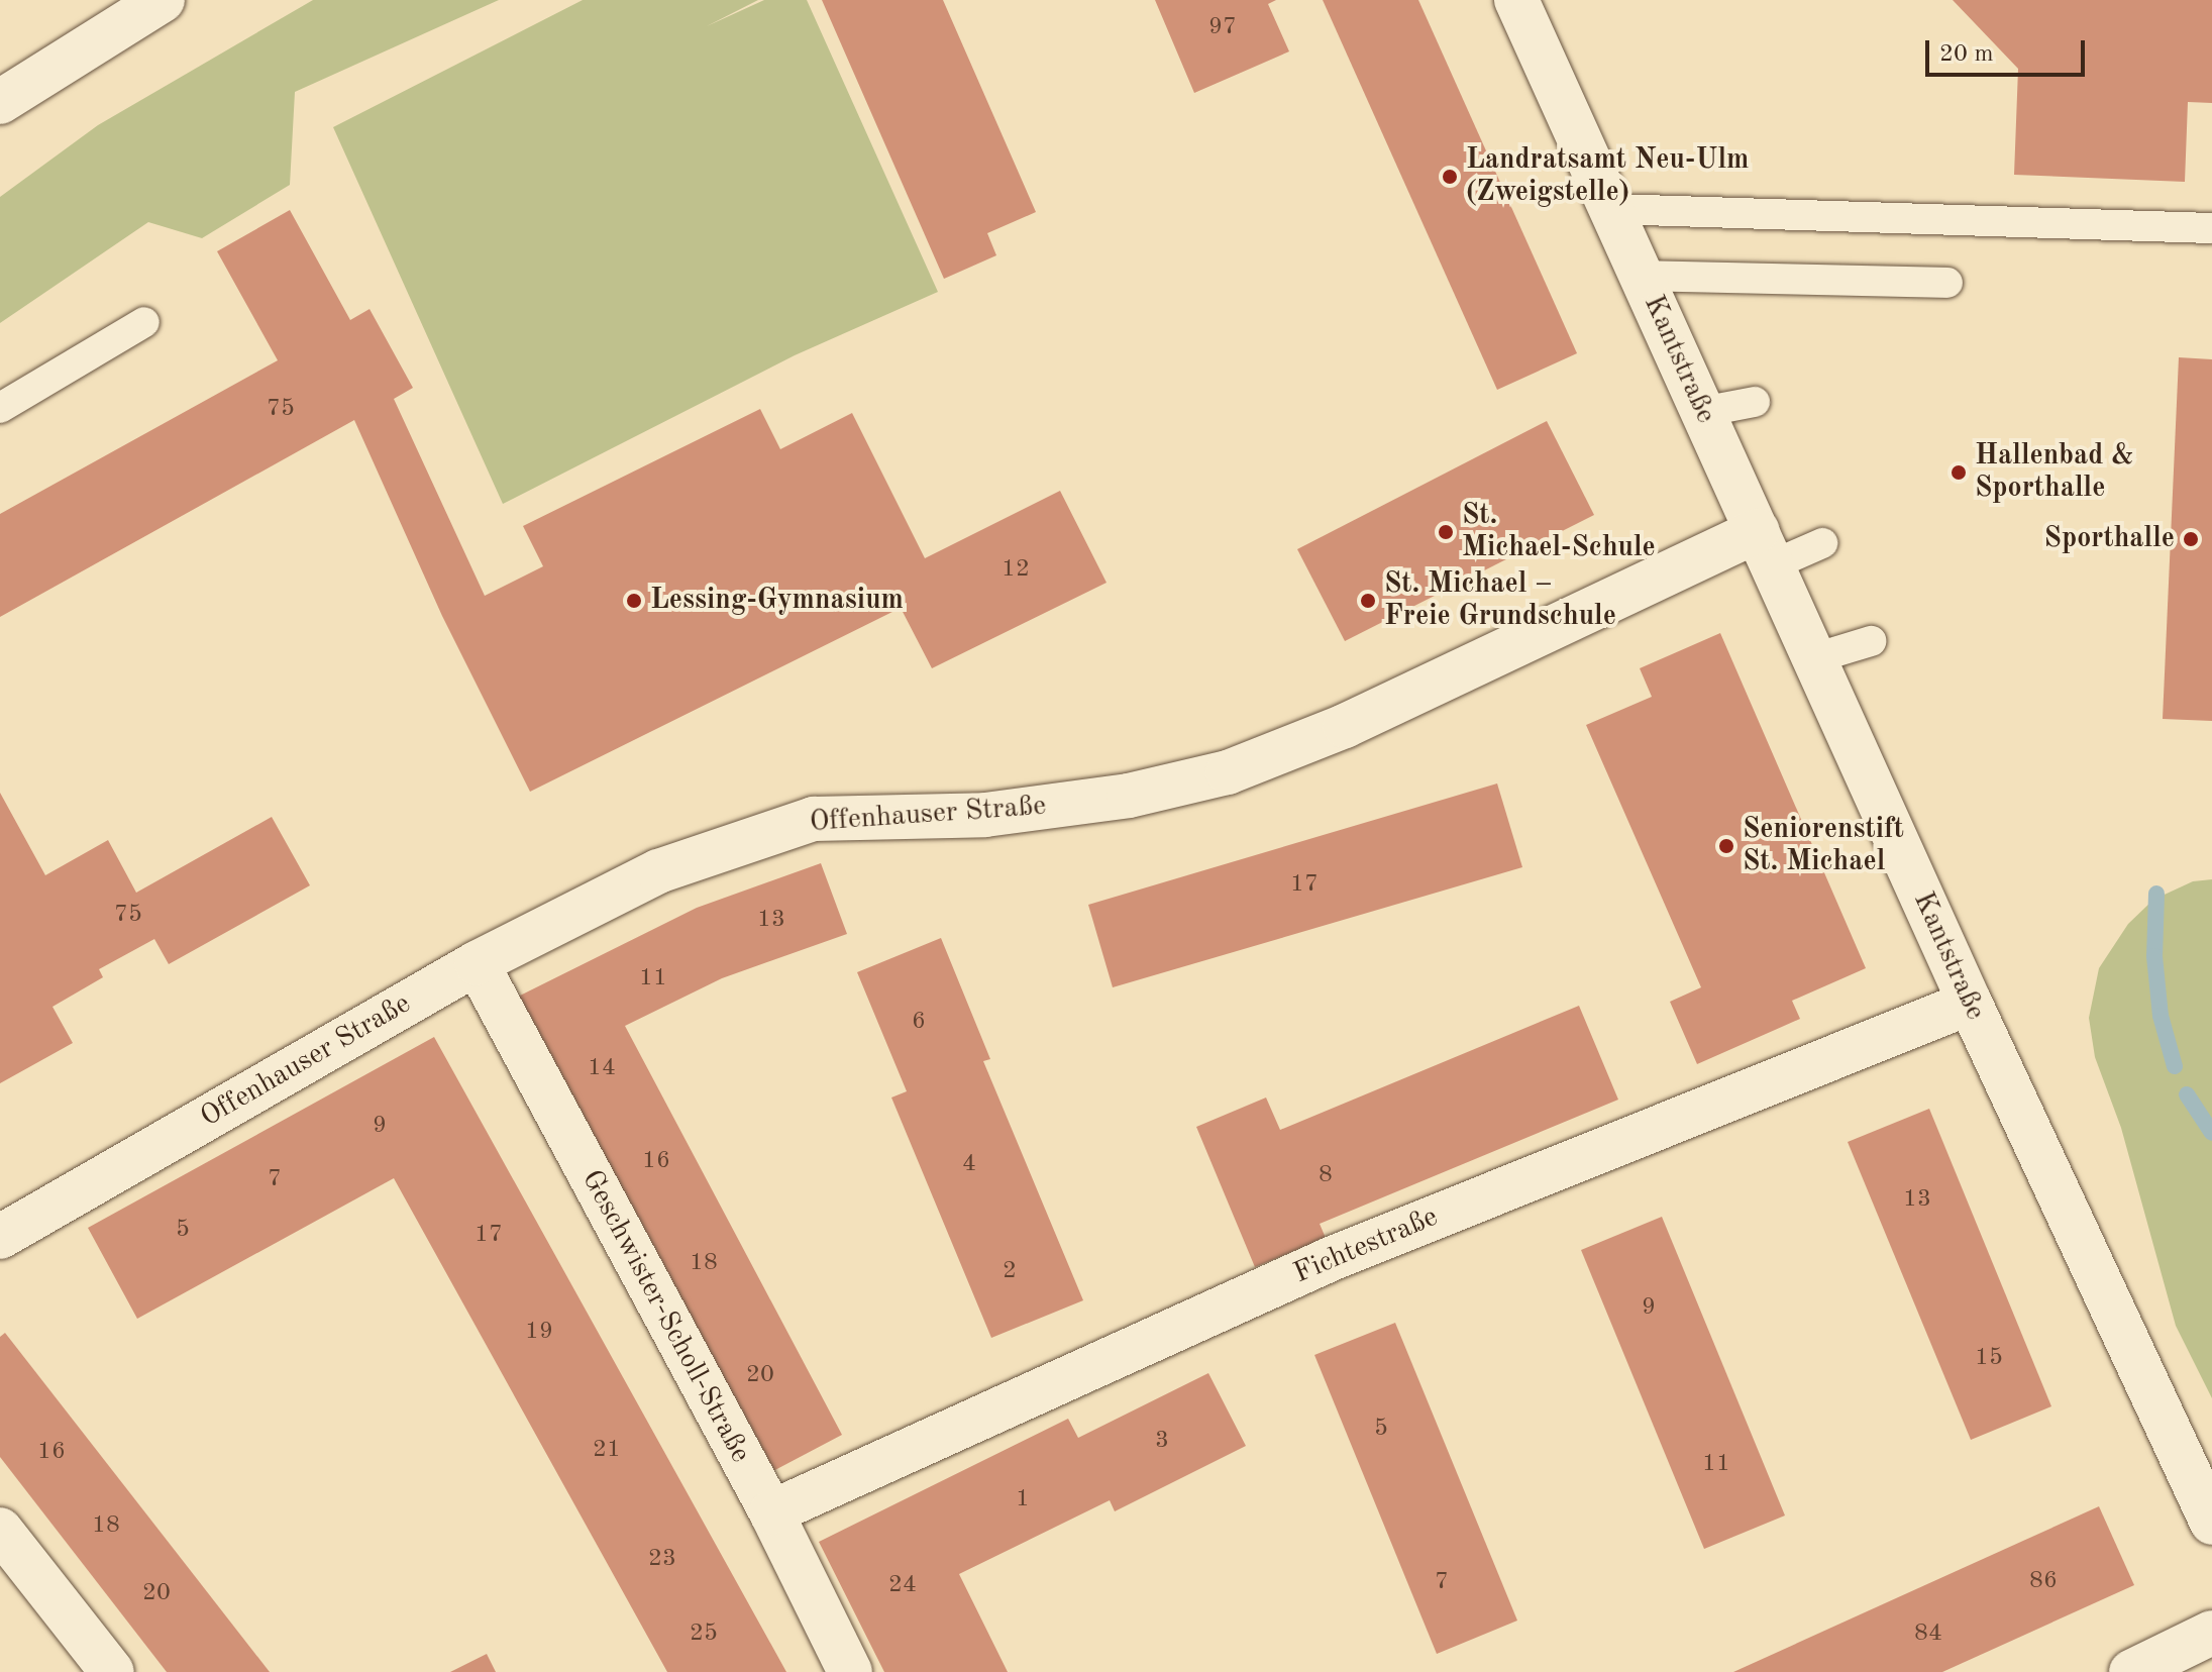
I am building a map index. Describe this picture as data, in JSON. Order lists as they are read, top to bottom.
{
  "streets": {
    "street": [
      "Kantstraße",
      "Offenhauser Straße",
      "Fichtestraße",
      "Geschwister-Scholl-Straße"
    ]
  },
  "crossings": [
    ["Kantstraße", "Offenhauser Straße"],
    ["Kantstraße", "Fichtestraße"],
    ["Offenhauser Straße", "Geschwister-Scholl-Straße"],
    ["Fichtestraße", "Geschwister-Scholl-Straße"]
  ],
  "places": [
    "Landratsamt Neu-Ulm (Zweigstelle)",
    "Hallenbad & Sporthalle",
    "St. Michael-Schule",
    "Sporthalle",
    "Lessing-Gymnasium",
    "St. Michael – Freie Grundschule",
    "Seniorenstift St. Michael"
  ],
  "house_numbers": [
    "97",
    "75",
    "12",
    "17",
    "75",
    "13",
    "11",
    "6",
    "14",
    "9",
    "16",
    "4",
    "8",
    "7",
    "13",
    "5",
    "17",
    "18",
    "2",
    "9",
    "19",
    "15",
    "20",
    "5",
    "3",
    "21",
    "16",
    "11",
    "1",
    "18",
    "23",
    "86",
    "7",
    "24",
    "20",
    "25",
    "84"
  ],
  "scale_bar": "20 m"
}
